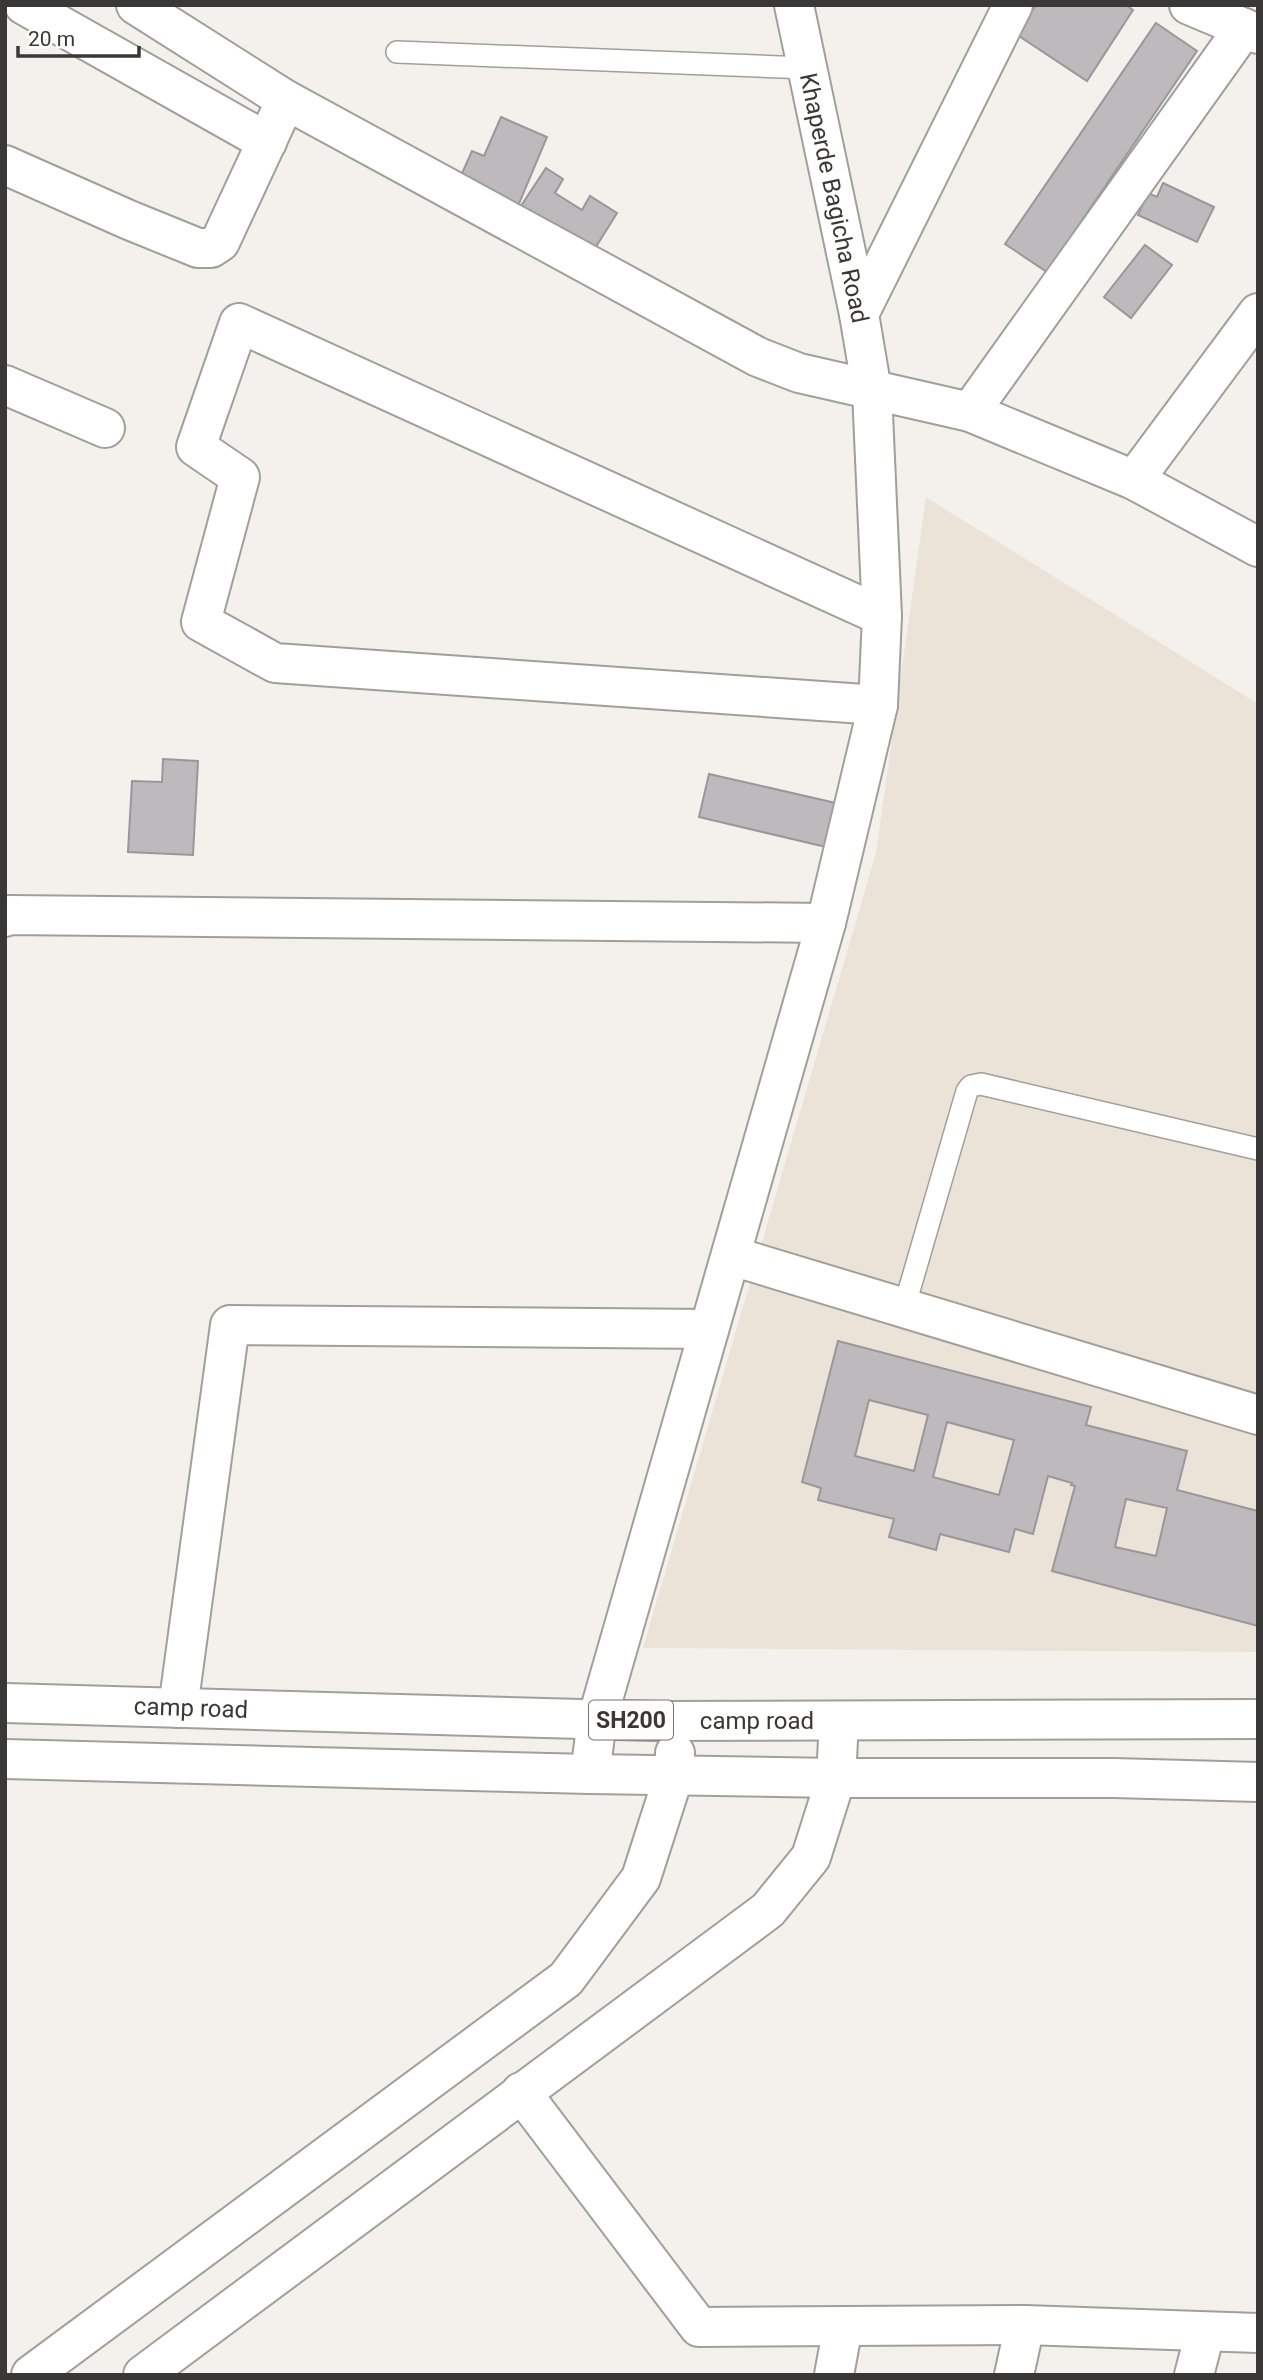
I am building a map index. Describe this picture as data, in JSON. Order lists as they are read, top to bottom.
{
  "streets": {
    "street": ["Khaperde Bagicha Road", "camp road", "SH200"]
  },
  "crossings": [
    ["Khaperde Bagicha Road", "camp road"],
    ["Khaperde Bagicha Road", "SH200"]
  ],
  "scale_bar": "20 m"
}
